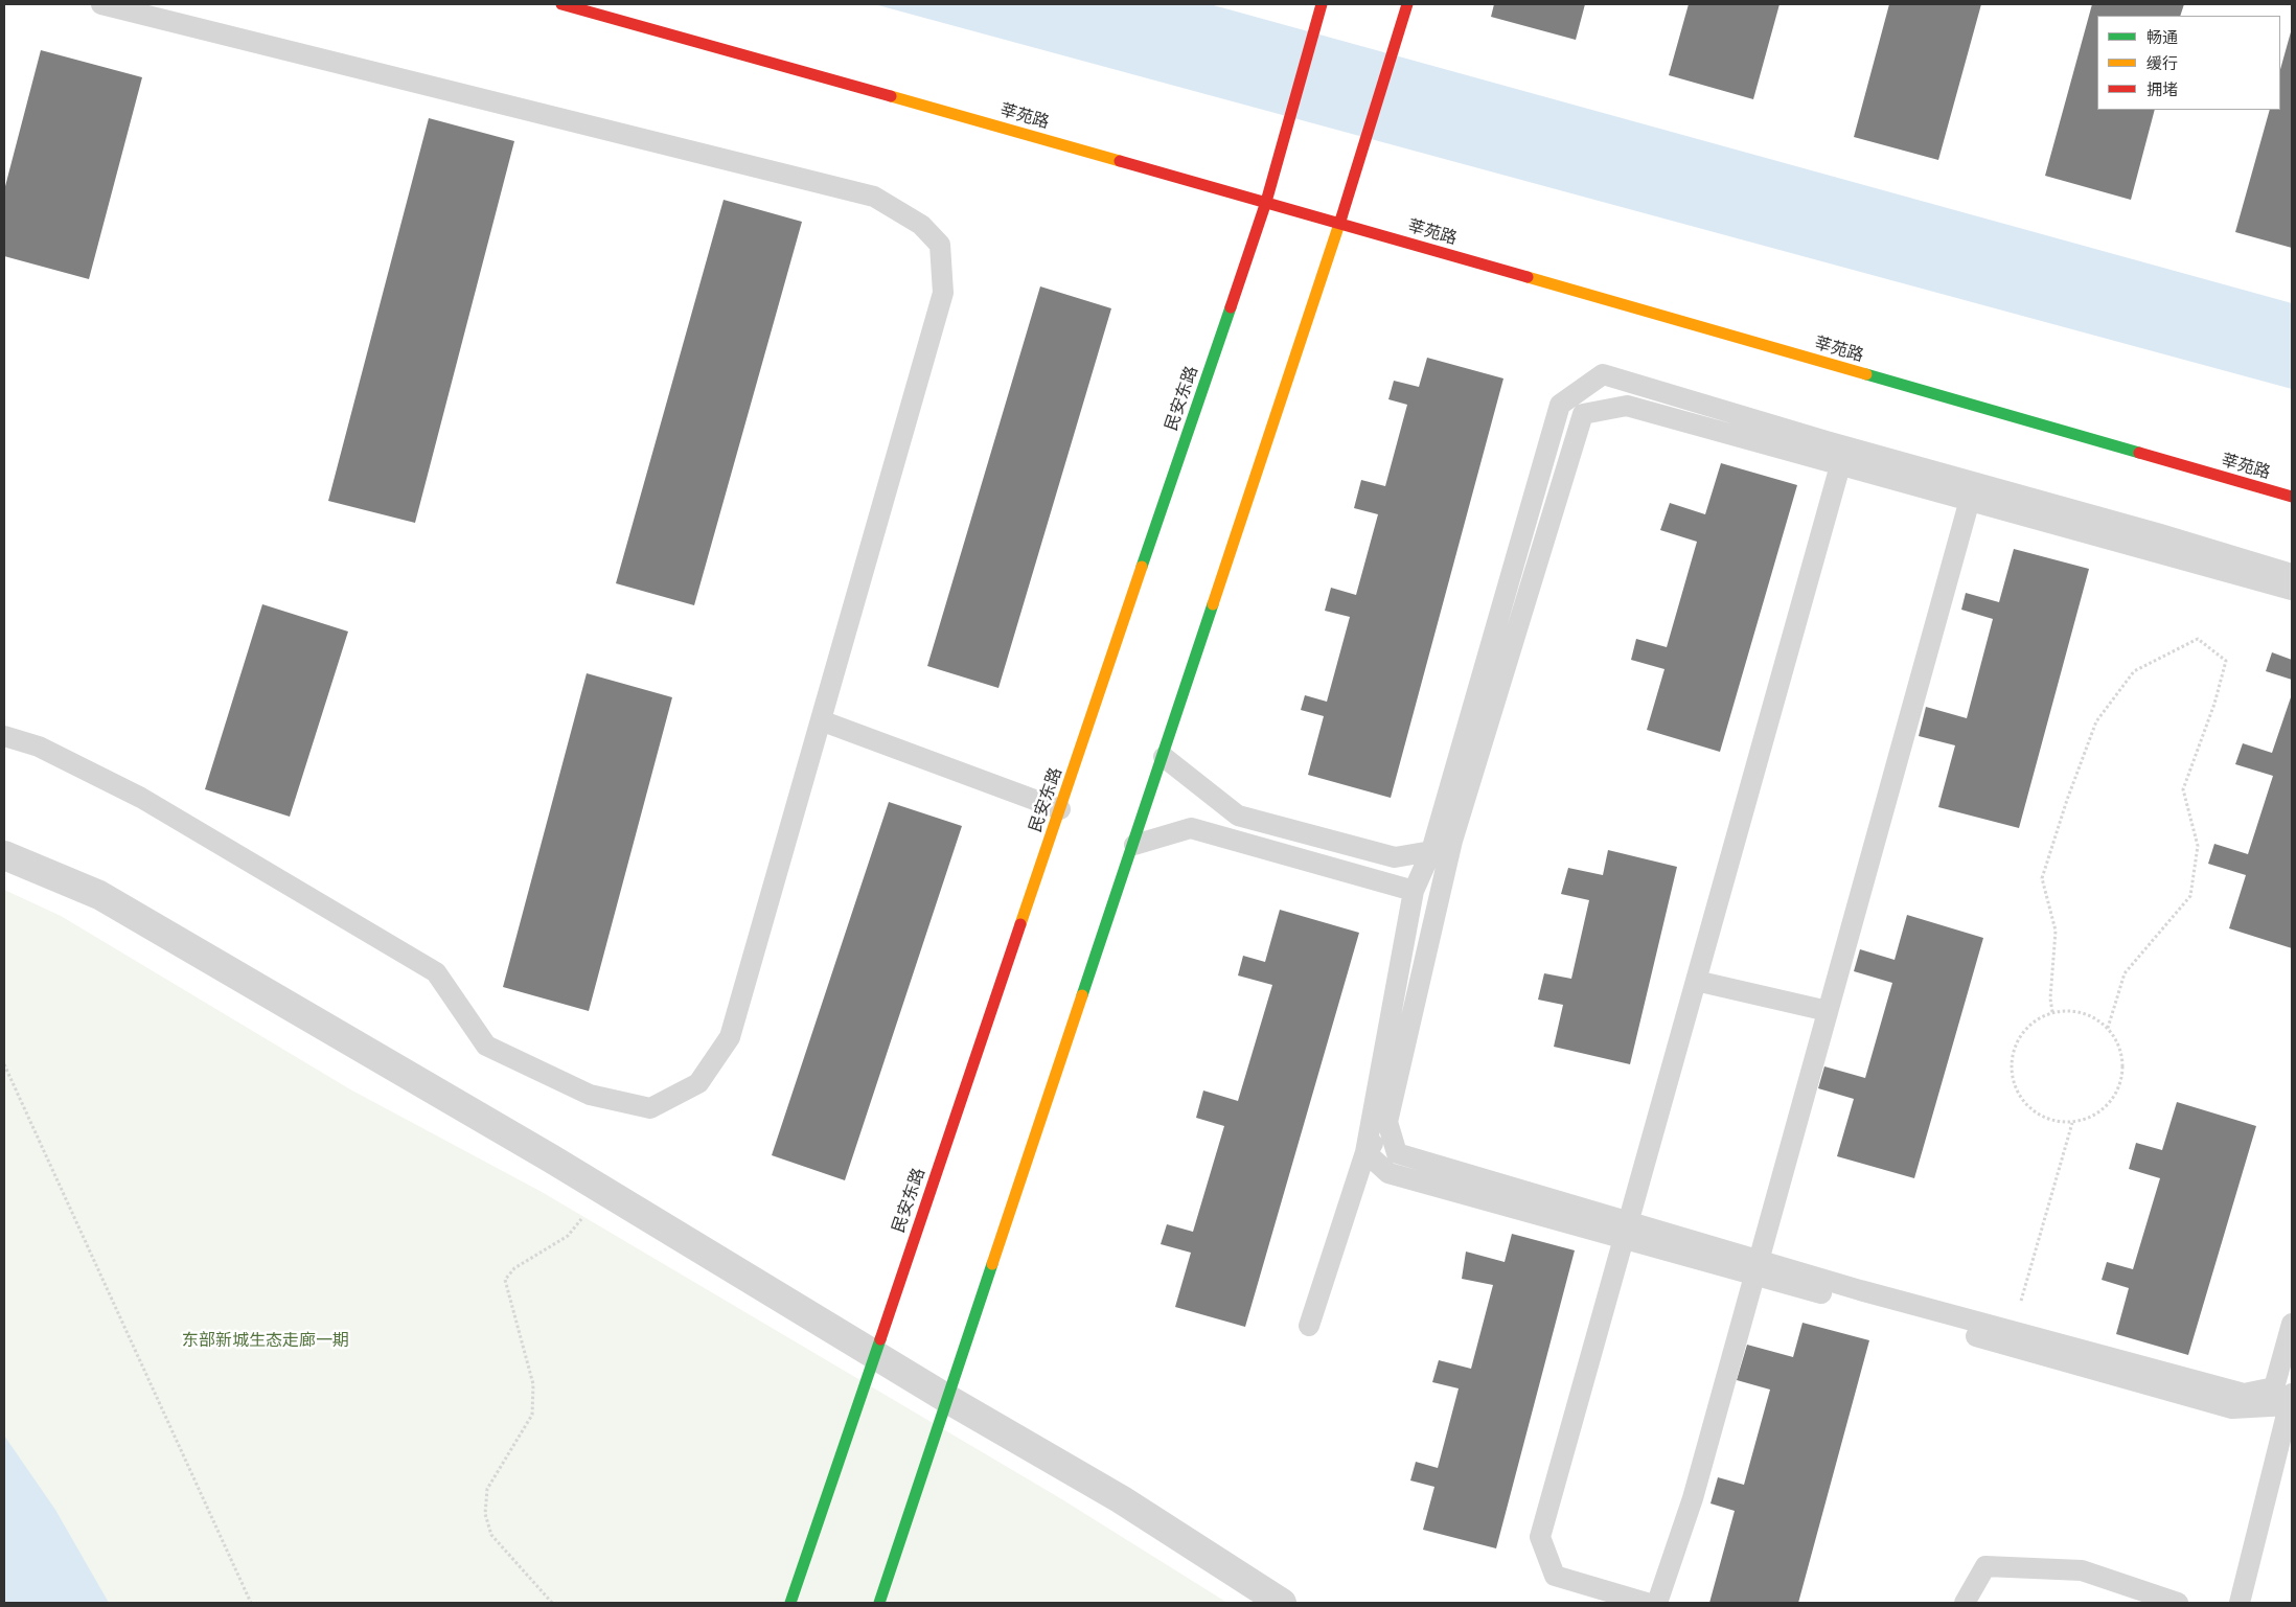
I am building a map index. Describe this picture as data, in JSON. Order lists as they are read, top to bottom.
{
  "streets": {
    "main road": ["莘苑路", "民安东路"]
  },
  "crossings": [
    ["莘苑路", "民安东路"]
  ],
  "parks": ["东部新城生态走廊一期"],
  "legend": ["畅通", "缓行", "拥堵"]
}
